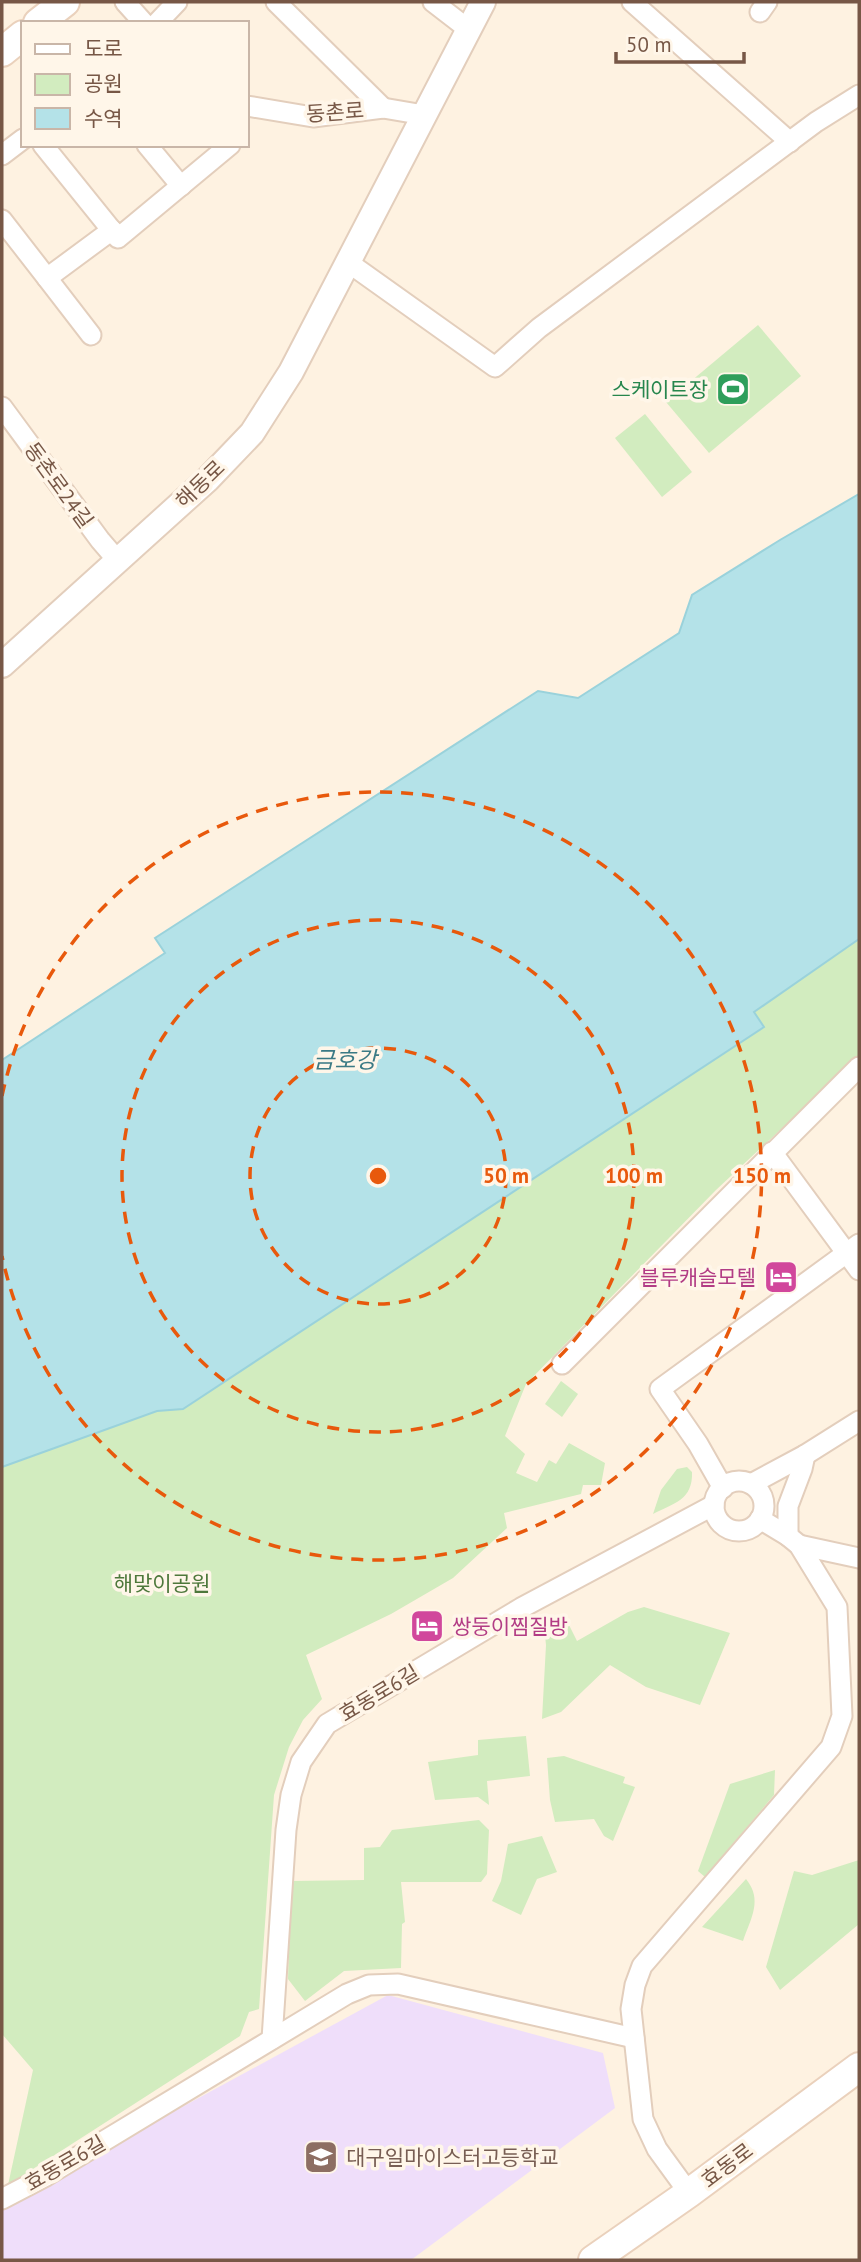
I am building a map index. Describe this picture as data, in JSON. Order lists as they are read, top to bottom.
{
  "streets": {
    "main road": ["효동로"],
    "street": [
      "동촌로",
      "해동로",
      "동촌로24길",
      "효동로6길"
    ]
  },
  "crossings": [
    ["동촌로", "해동로"],
    ["해동로", "동촌로24길"]
  ],
  "water": ["금호강"],
  "parks": ["해맞이공원"],
  "places": {
    "sports": ["스케이트장"],
    "hotel": ["블루캐슬모텔", "쌍둥이찜질방"],
    "school or university": ["대구일마이스터고등학교"]
  },
  "legend": ["도로", "공원", "수역"],
  "scale_bar": "50 m",
  "rings": ["50 m", "100 m", "150 m"]
}
